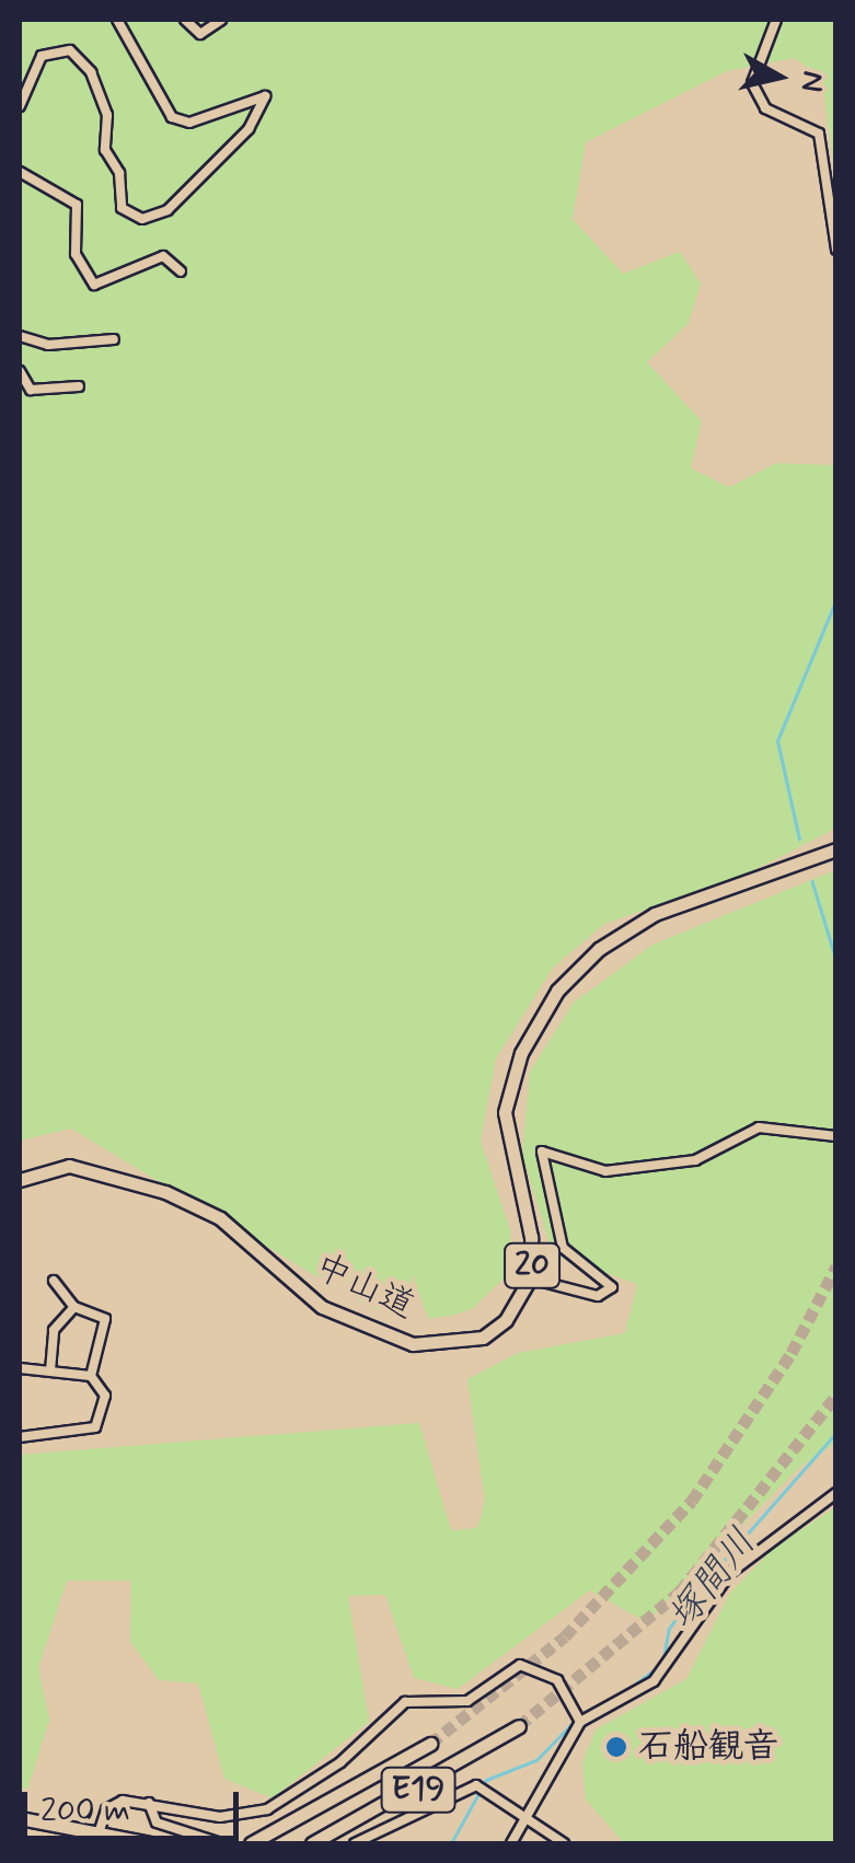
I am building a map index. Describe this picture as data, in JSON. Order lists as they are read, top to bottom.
{
  "streets": {
    "highway": ["20", "中山道", "E19"]
  },
  "crossings": [
    ["20", "中山道"]
  ],
  "water": ["塚間川"],
  "places": ["石船観音"],
  "scale_bar": "200 m",
  "north": "right"
}
